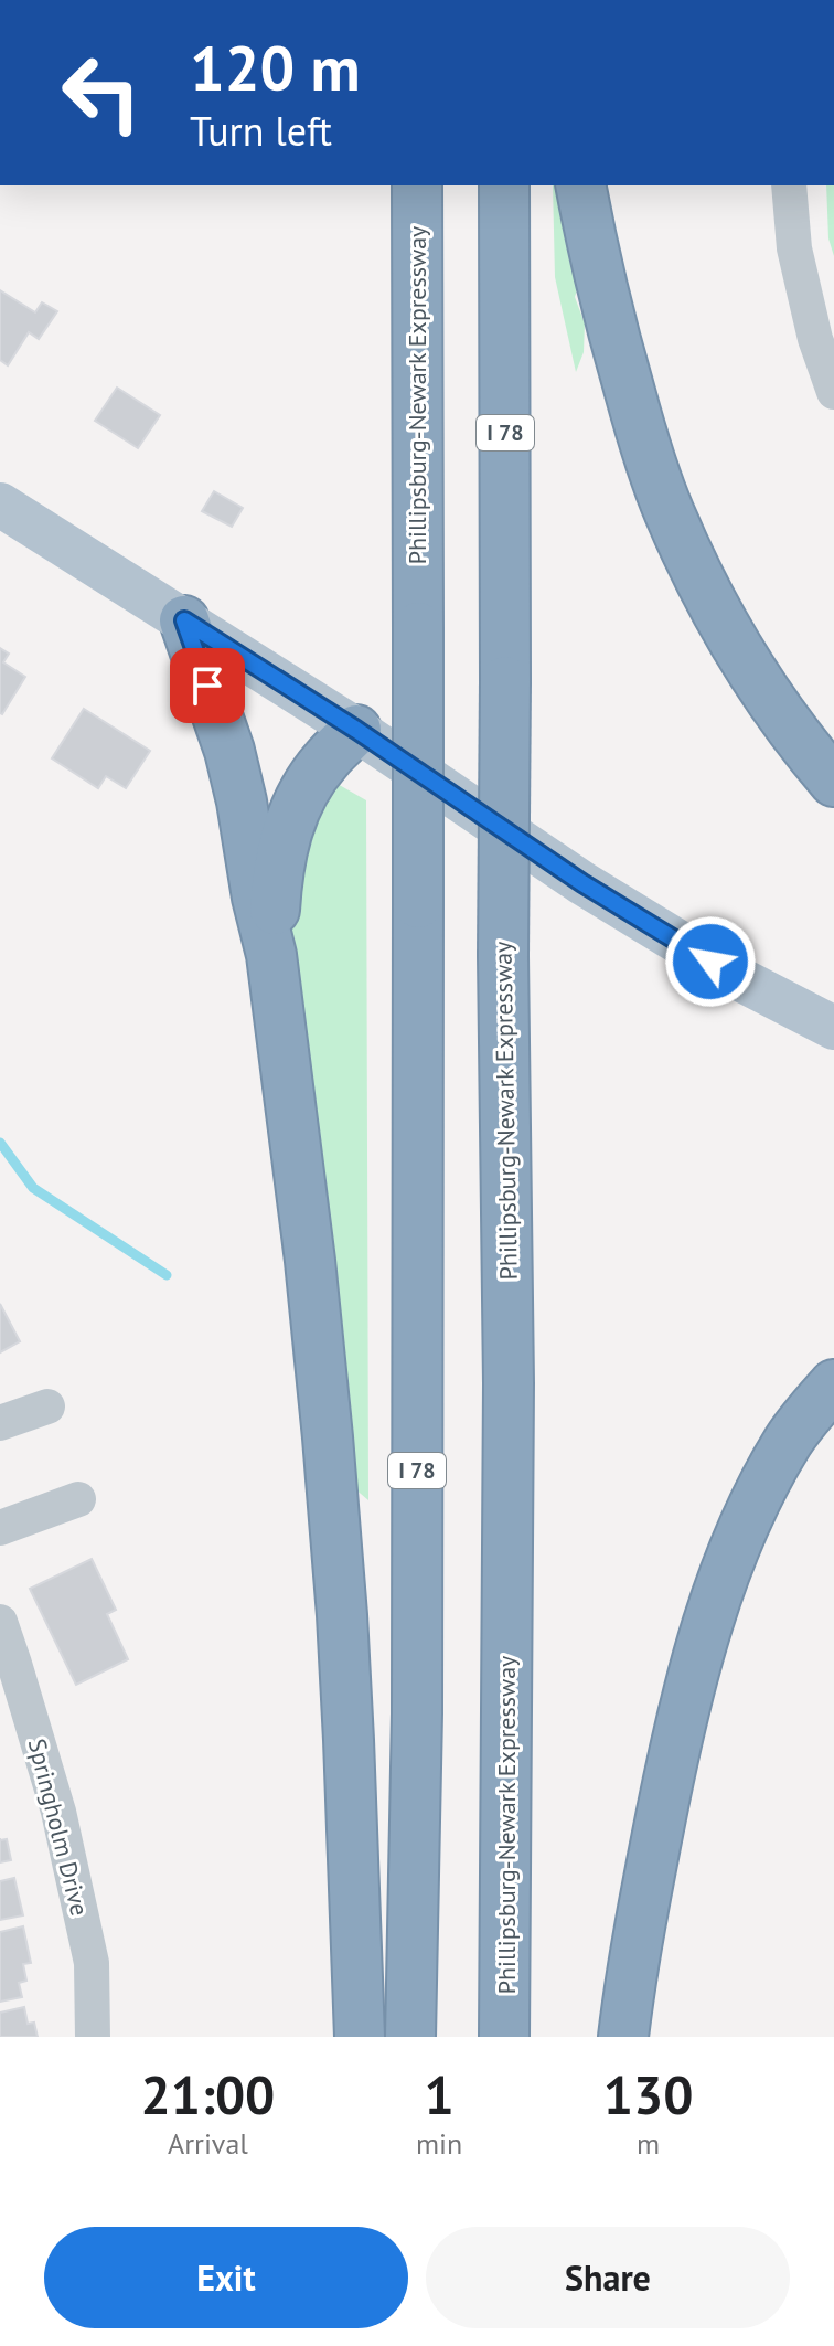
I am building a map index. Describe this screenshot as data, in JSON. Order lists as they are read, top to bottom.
{
  "streets": {
    "highway": ["Phillipsburg-Newark Expressway", "I 78"],
    "street": ["Springholm Drive"]
  },
  "page": {
    "turn": ["120 m", "Turn left"],
    "eta": [
      "21:00",
      "Arrival",
      "1",
      "min",
      "130",
      "m"
    ],
    "buttons": ["Exit", "Share"]
  }
}
